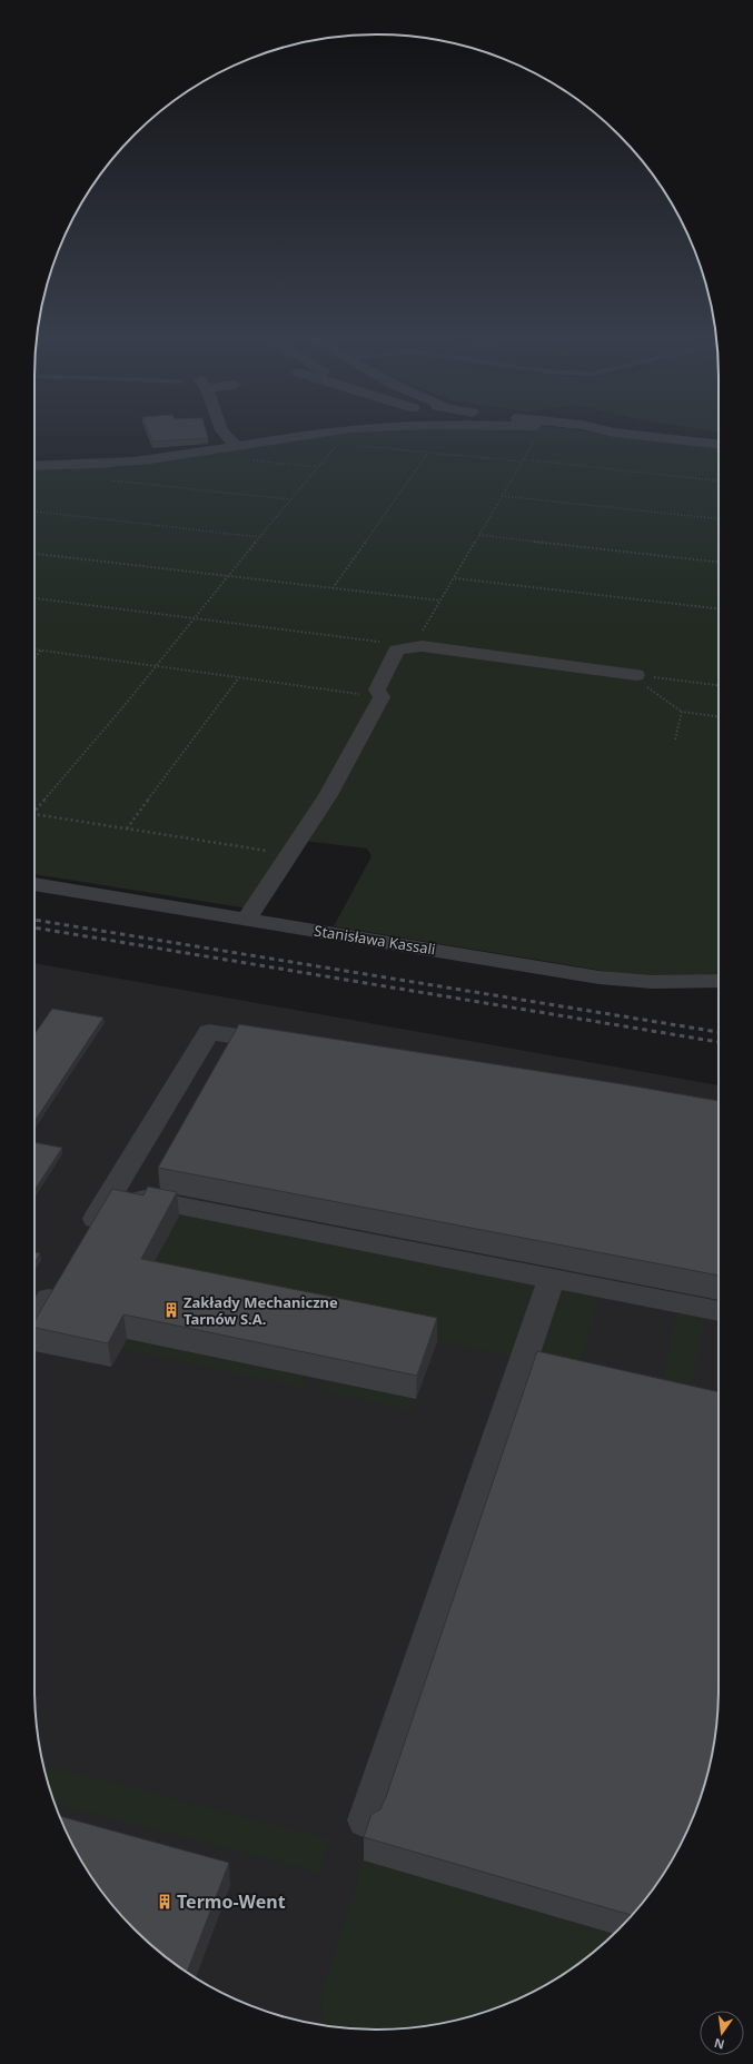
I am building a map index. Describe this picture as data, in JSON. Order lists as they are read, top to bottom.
{
  "streets": {
    "street": ["Stanisława Kassali"]
  },
  "places": {
    "building": ["Zakłady Mechaniczne Tarnów S.A.", "Termo-Went"]
  },
  "north": "bottom"
}
